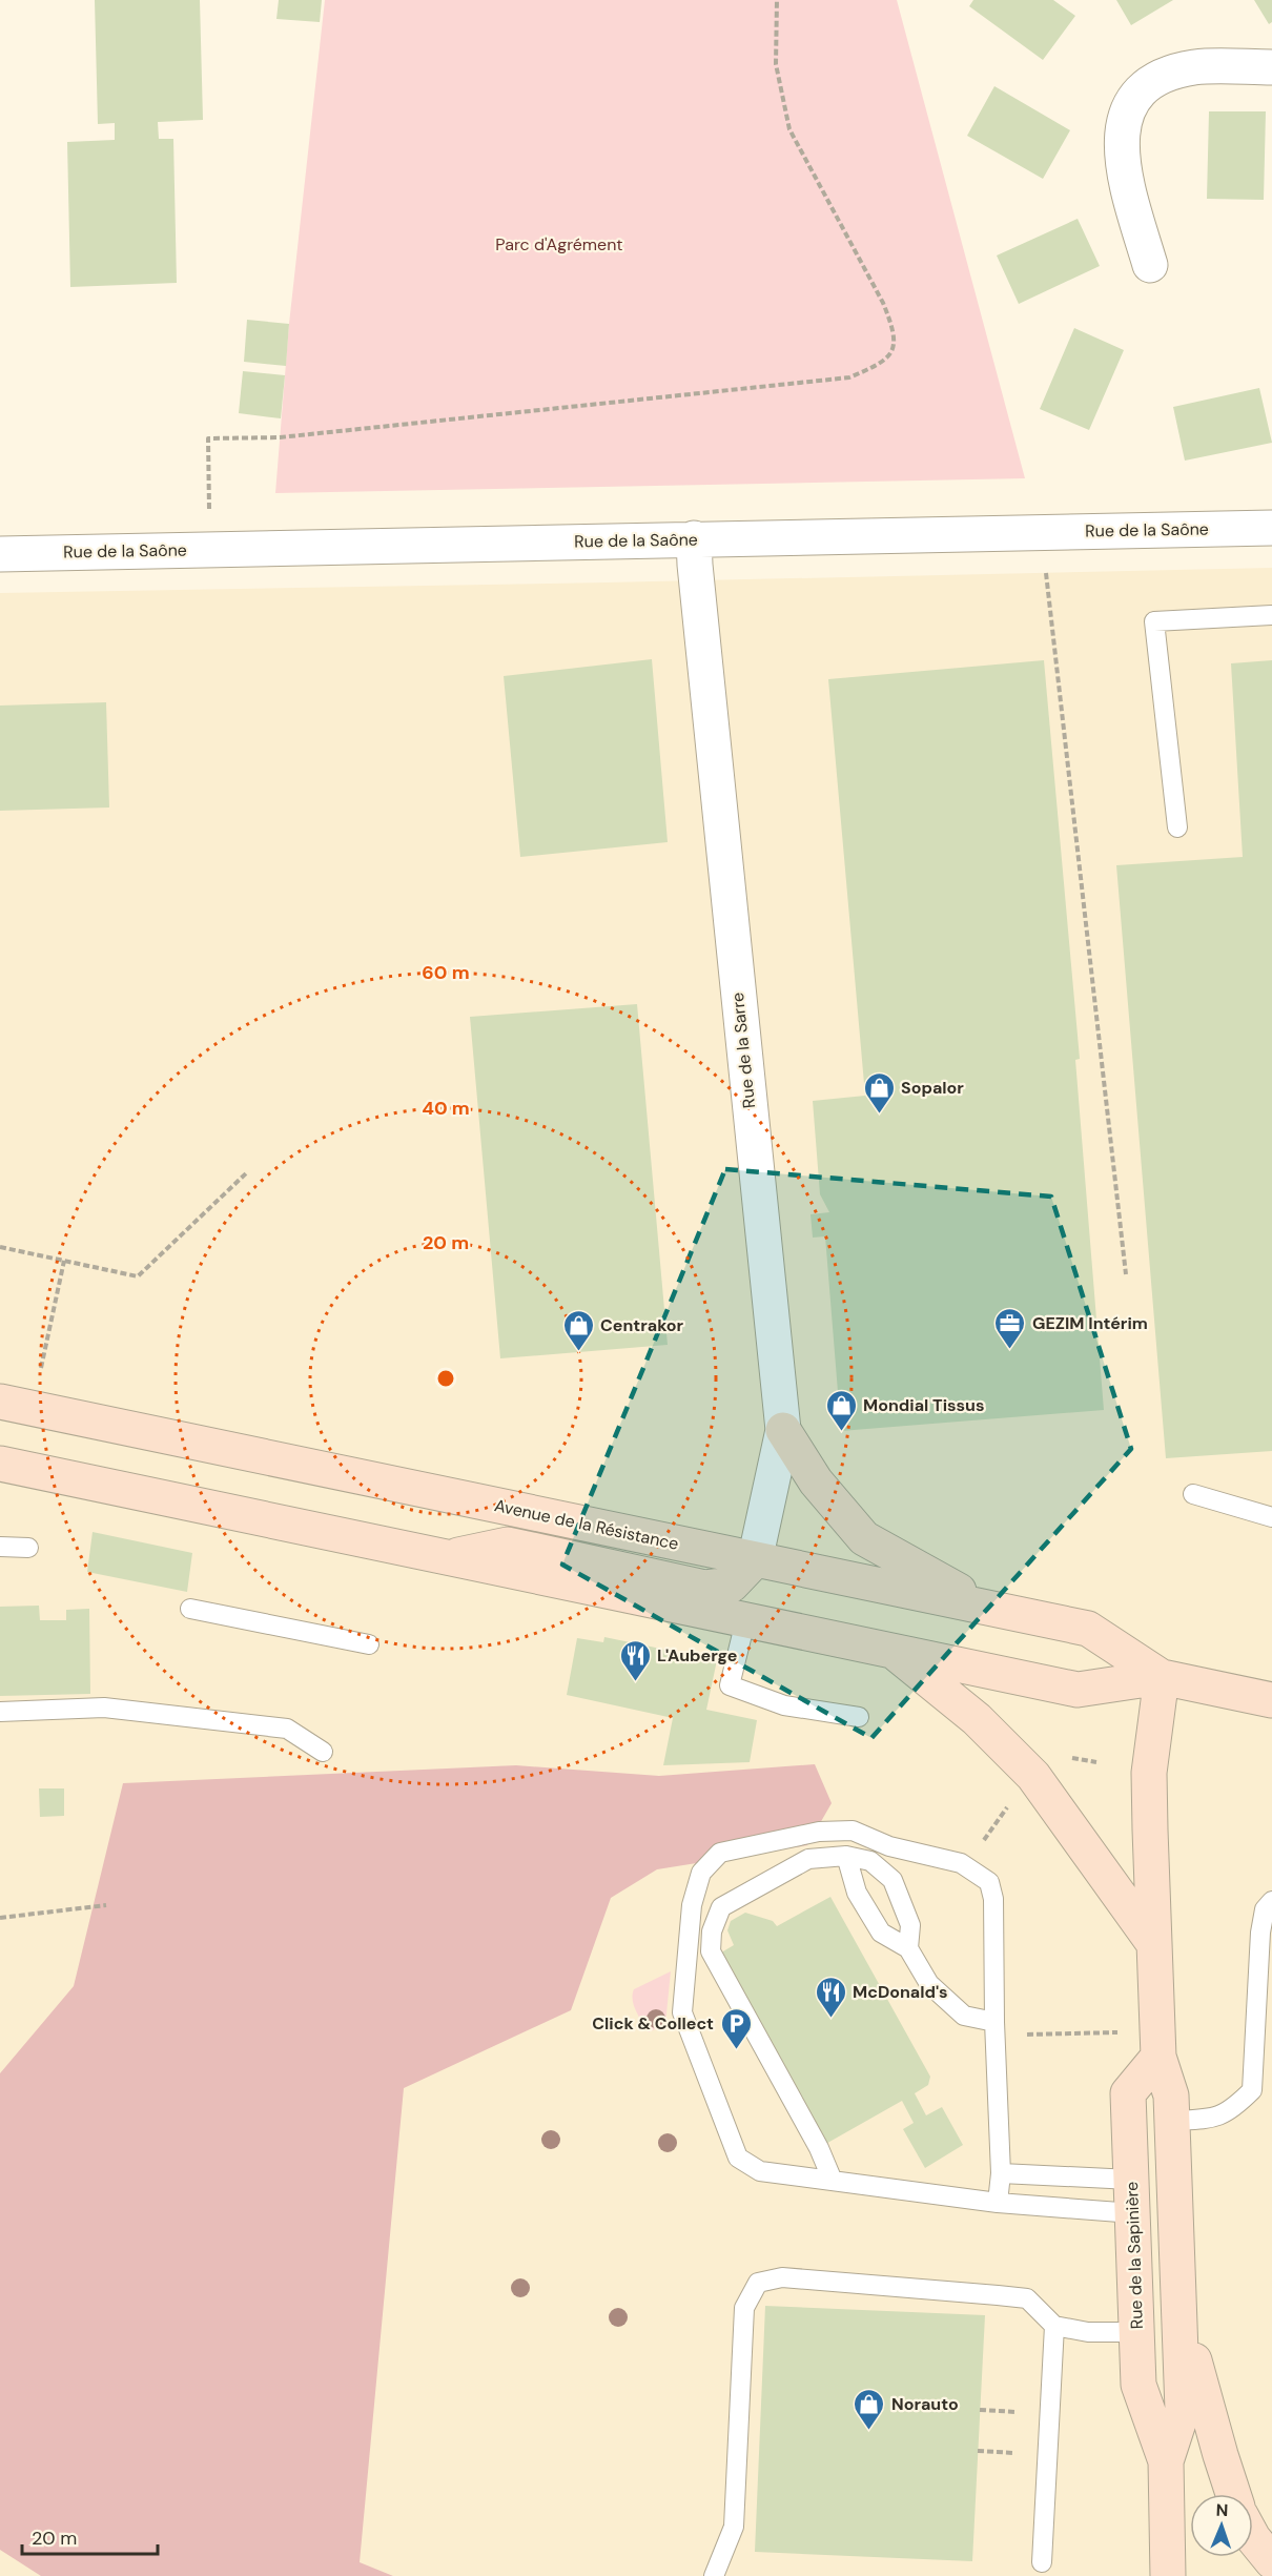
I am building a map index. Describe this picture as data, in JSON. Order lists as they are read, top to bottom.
{
  "streets": {
    "main road": ["Avenue de la Résistance", "Rue de la Sapinière"],
    "street": ["Rue de la Saône", "Rue de la Sarre"]
  },
  "crossings": [
    ["Rue de la Saône", "Rue de la Sarre"],
    ["Rue de la Sarre", "Avenue de la Résistance"],
    ["Avenue de la Résistance", "Rue de la Sapinière"]
  ],
  "parks": ["Parc d'Agrément"],
  "places": {
    "shop": [
      "Sopalor",
      "Centrakor",
      "Mondial Tissus",
      "Norauto"
    ],
    "office": ["GEZIM Intérim"],
    "restaurant": ["L'Auberge", "McDonald's"],
    "parking": ["Click & Collect"]
  },
  "scale_bar": "20 m",
  "north": "top",
  "rings": ["60 m", "40 m", "20 m"]
}
